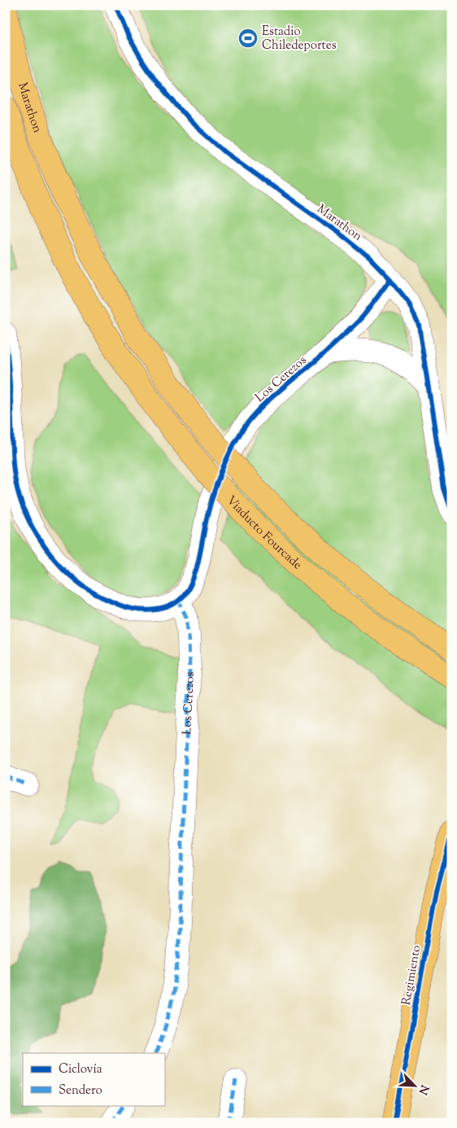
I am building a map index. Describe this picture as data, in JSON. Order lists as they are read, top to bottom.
{
  "streets": {
    "main road": ["Marathon", "Viaducto Fourcade", "Regimiento"],
    "street": ["Los Cerezos"]
  },
  "crossings": [
    ["Marathon", "Los Cerezos"],
    ["Marathon", "Viaducto Fourcade"]
  ],
  "places": {
    "sports": ["Estadio Chiledeportes"]
  },
  "legend": ["Ciclovía", "Sendero"],
  "north": "bottom right"
}
